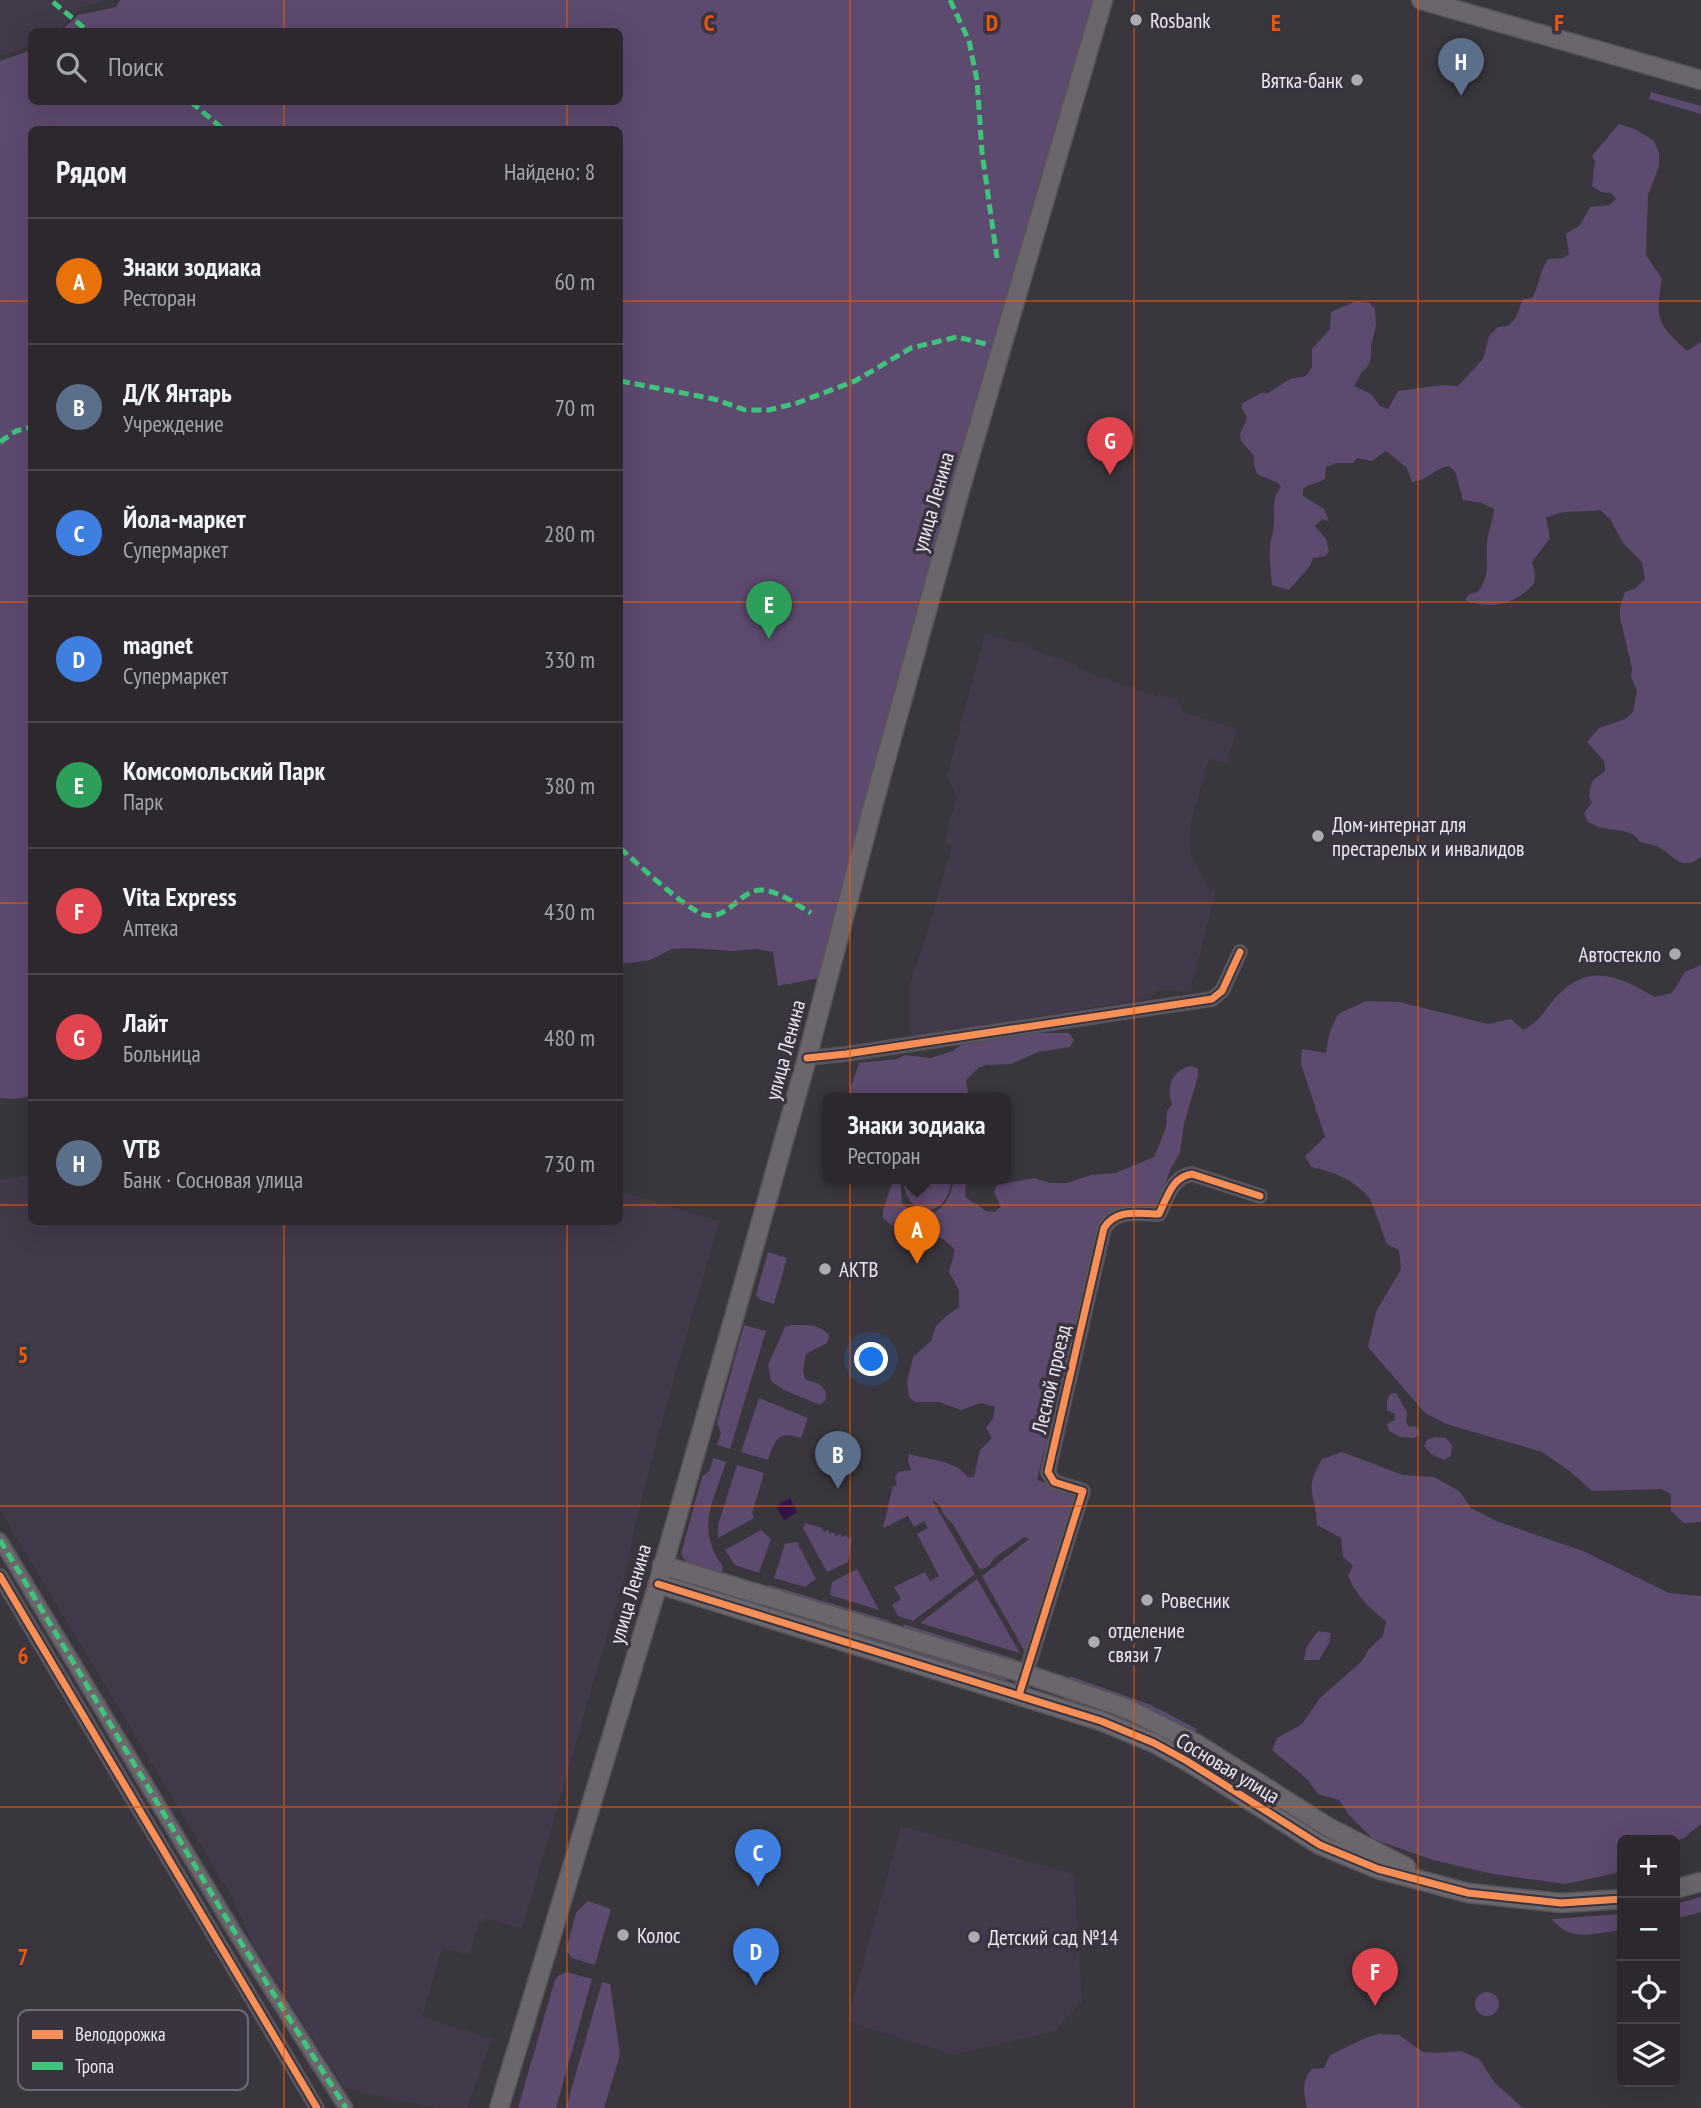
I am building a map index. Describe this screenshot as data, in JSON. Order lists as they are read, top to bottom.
{
  "streets": {
    "street": ["улица Ленина", "Лесной проезд", "Сосновая улица"]
  },
  "crossings": [
    ["улица Ленина", "Сосновая улица"],
    ["Лесной проезд", "Сосновая улица"]
  ],
  "places": [
    "Rosbank",
    "Вятка-банк",
    "Дом-интернат для престарелых и инвалидов",
    "Автостекло",
    "АКТВ",
    "Ровесник",
    "отделение связи 7",
    "Колос",
    "Детский сад №14"
  ],
  "legend": ["Велодорожка", "Тропа"],
  "page": {
    "search": "Поиск",
    "pins": [
      "H",
      "G",
      "E",
      "A",
      "B",
      "C",
      "D",
      "F"
    ],
    "heading": ["Рядом", "Найдено: 8"],
    "list": [
      {
        "mark": "A",
        "name": "Знаки зодиака",
        "note": "Ресторан",
        "value": "60 m"
      },
      {
        "mark": "B",
        "name": "Д/К Янтарь",
        "note": "Учреждение",
        "value": "70 m"
      },
      {
        "mark": "C",
        "name": "Йола-маркет",
        "note": "Супермаркет",
        "value": "280 m"
      },
      {
        "mark": "D",
        "name": "magnet",
        "note": "Супермаркет",
        "value": "330 m"
      },
      {
        "mark": "E",
        "name": "Комсомольский Парк",
        "note": "Парк",
        "value": "380 m"
      },
      {
        "mark": "F",
        "name": "Vita Express",
        "note": "Аптека",
        "value": "430 m"
      },
      {
        "mark": "G",
        "name": "Лайт",
        "note": "Больница",
        "value": "480 m"
      },
      {
        "mark": "H",
        "name": "VTB",
        "note": "Банк · Сосновая улица",
        "value": "730 m"
      }
    ],
    "popup": ["Знаки зодиака", "Ресторан"],
    "map_buttons": ["+", "−"]
  },
  "grid": {
    "columns": [
      "C",
      "D",
      "E",
      "F"
    ],
    "rows": ["5", "6", "7"]
  }
}
